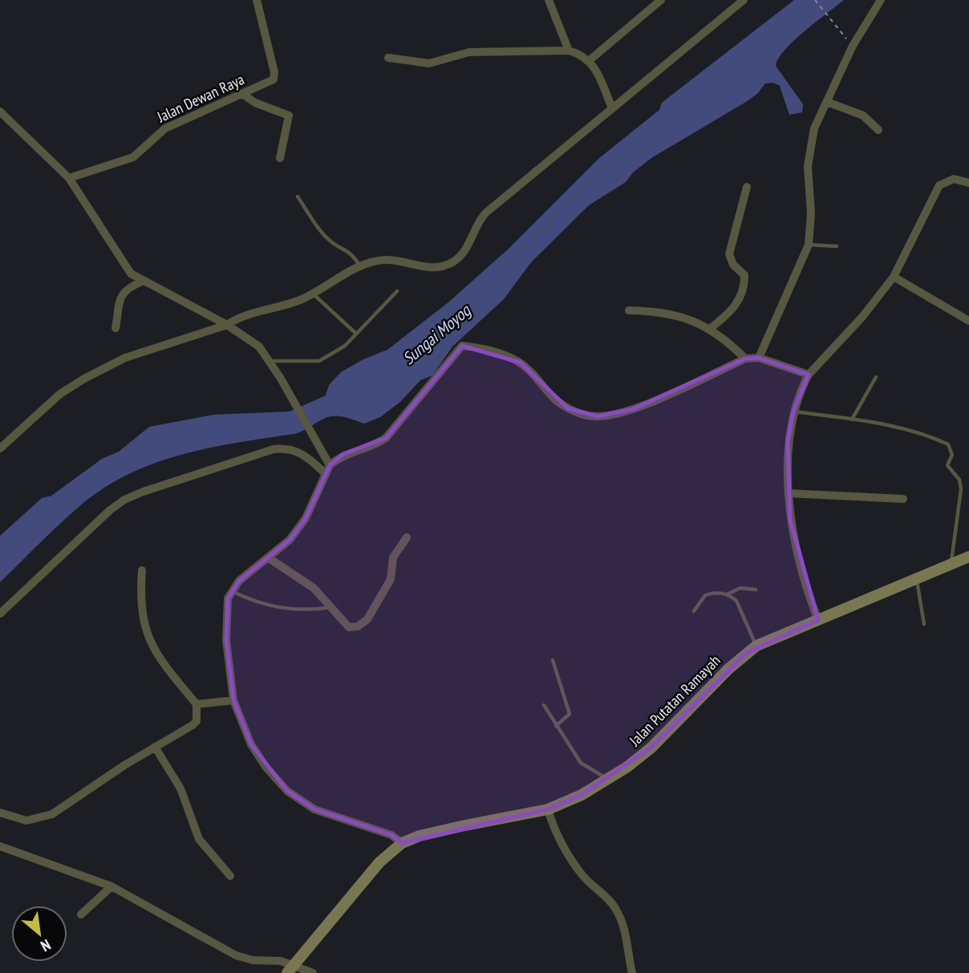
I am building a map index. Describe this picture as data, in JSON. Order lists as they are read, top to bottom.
{
  "streets": {
    "main road": ["Jalan Putatan Ramayah"],
    "street": ["Jalan Dewan Raya"]
  },
  "water": ["Sungai Moyog"],
  "north": "bottom right"
}
